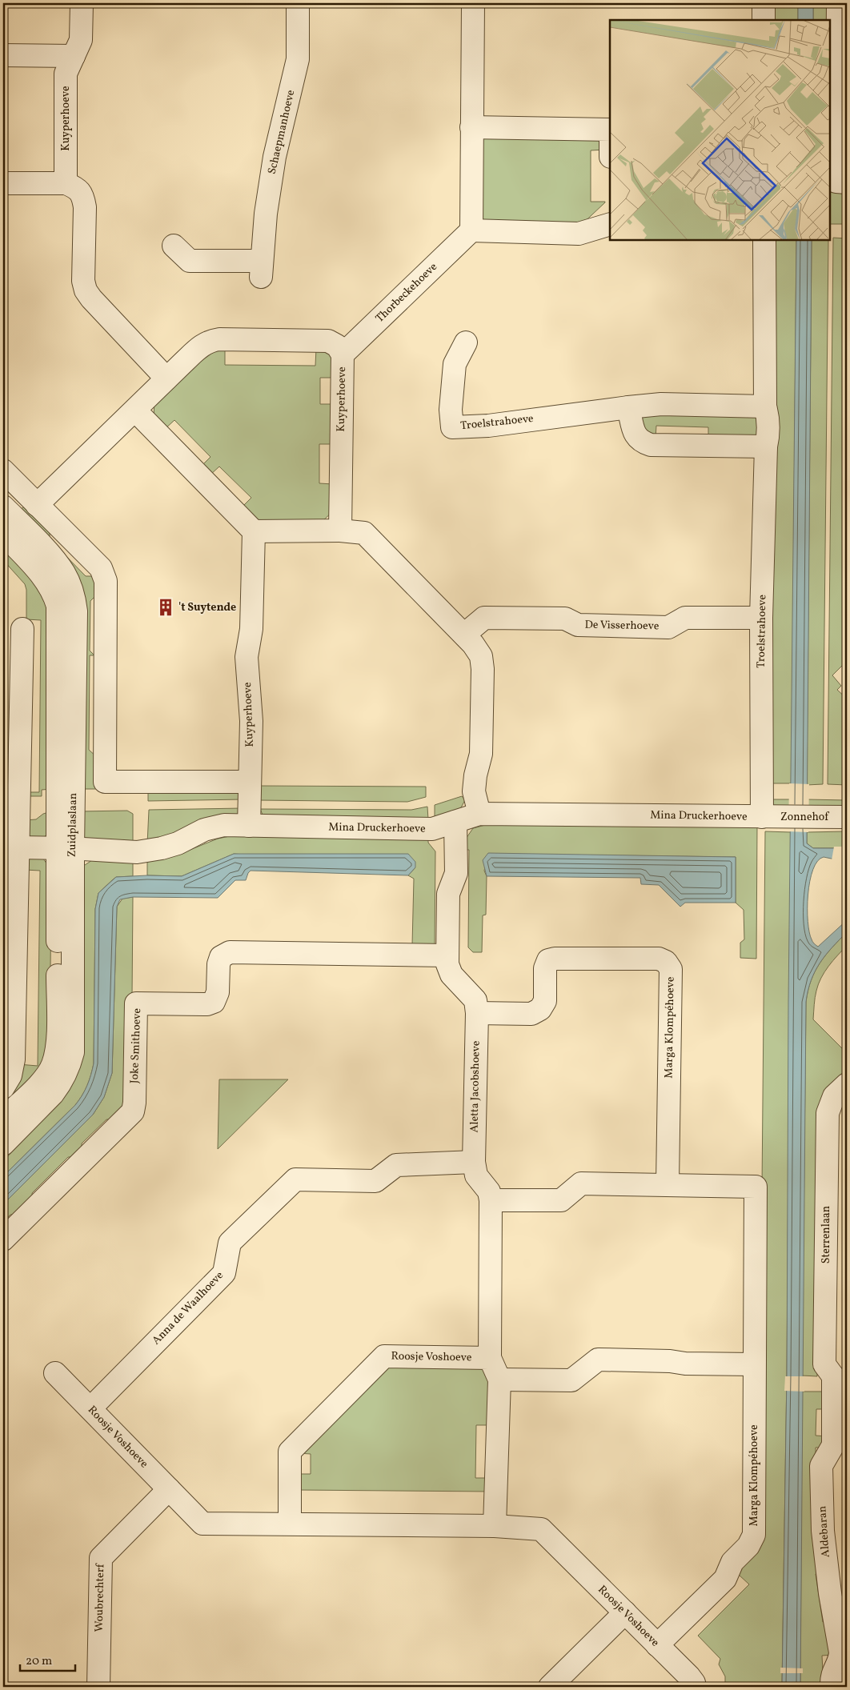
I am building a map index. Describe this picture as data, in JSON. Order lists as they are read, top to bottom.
{
  "streets": {
    "street": [
      "Kuyperhoeve",
      "Schaepmanhoeve",
      "Thorbeckehoeve",
      "Troelstrahoeve",
      "De Visserhoeve",
      "Mina Druckerhoeve",
      "Zonnehof",
      "Zuidplaslaan",
      "Marga Klompéhoeve",
      "Joke Smithoeve",
      "Aletta Jacobshoeve",
      "Sterrenlaan",
      "Anna de Waalhoeve",
      "Roosje Voshoeve",
      "Aldebaran",
      "Woubrechterf"
    ]
  },
  "crossings": [
    ["Kuyperhoeve", "Thorbeckehoeve"],
    ["Kuyperhoeve", "Mina Druckerhoeve"],
    ["Troelstrahoeve", "De Visserhoeve"],
    ["Troelstrahoeve", "Mina Druckerhoeve"],
    ["Troelstrahoeve", "Zonnehof"],
    ["Mina Druckerhoeve", "Zonnehof"],
    ["Mina Druckerhoeve", "Zuidplaslaan"],
    ["Mina Druckerhoeve", "Aletta Jacobshoeve"],
    ["Marga Klompéhoeve", "Aletta Jacobshoeve"],
    ["Marga Klompéhoeve", "Roosje Voshoeve"],
    ["Joke Smithoeve", "Aletta Jacobshoeve"],
    ["Aletta Jacobshoeve", "Anna de Waalhoeve"],
    ["Aletta Jacobshoeve", "Roosje Voshoeve"],
    ["Sterrenlaan", "Aldebaran"],
    ["Anna de Waalhoeve", "Roosje Voshoeve"],
    ["Roosje Voshoeve", "Woubrechterf"]
  ],
  "places": {
    "building": ["'t Suytende"]
  },
  "scale_bar": "20 m"
}
